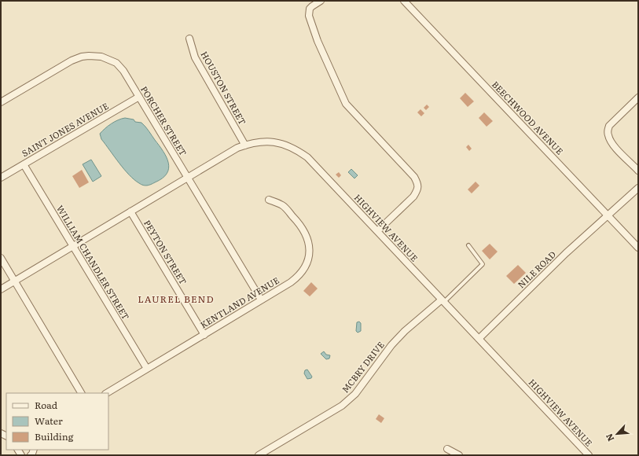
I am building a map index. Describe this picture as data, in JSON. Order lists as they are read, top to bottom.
{
  "streets": {
    "street": [
      "HOUSTON STREET",
      "BEECHWOOD AVENUE",
      "PORCHER STREET",
      "SAINT JONES AVENUE",
      "HIGHVIEW AVENUE",
      "PEYTON STREET",
      "WILLIAM CHANDLER STREET",
      "NILE ROAD",
      "KENTLAND AVENUE",
      "MCBRY DRIVE"
    ]
  },
  "crossings": [
    ["HOUSTON STREET", "HIGHVIEW AVENUE"],
    ["BEECHWOOD AVENUE", "NILE ROAD"],
    ["PORCHER STREET", "SAINT JONES AVENUE"],
    ["PORCHER STREET", "HIGHVIEW AVENUE"],
    ["PORCHER STREET", "KENTLAND AVENUE"],
    ["SAINT JONES AVENUE", "WILLIAM CHANDLER STREET"],
    ["HIGHVIEW AVENUE", "PEYTON STREET"],
    ["HIGHVIEW AVENUE", "NILE ROAD"],
    ["HIGHVIEW AVENUE", "MCBRY DRIVE"],
    ["PEYTON STREET", "KENTLAND AVENUE"],
    ["WILLIAM CHANDLER STREET", "KENTLAND AVENUE"]
  ],
  "districts": ["LAUREL BEND"],
  "legend": ["Road", "Water", "Building"],
  "north": "bottom left"
}
